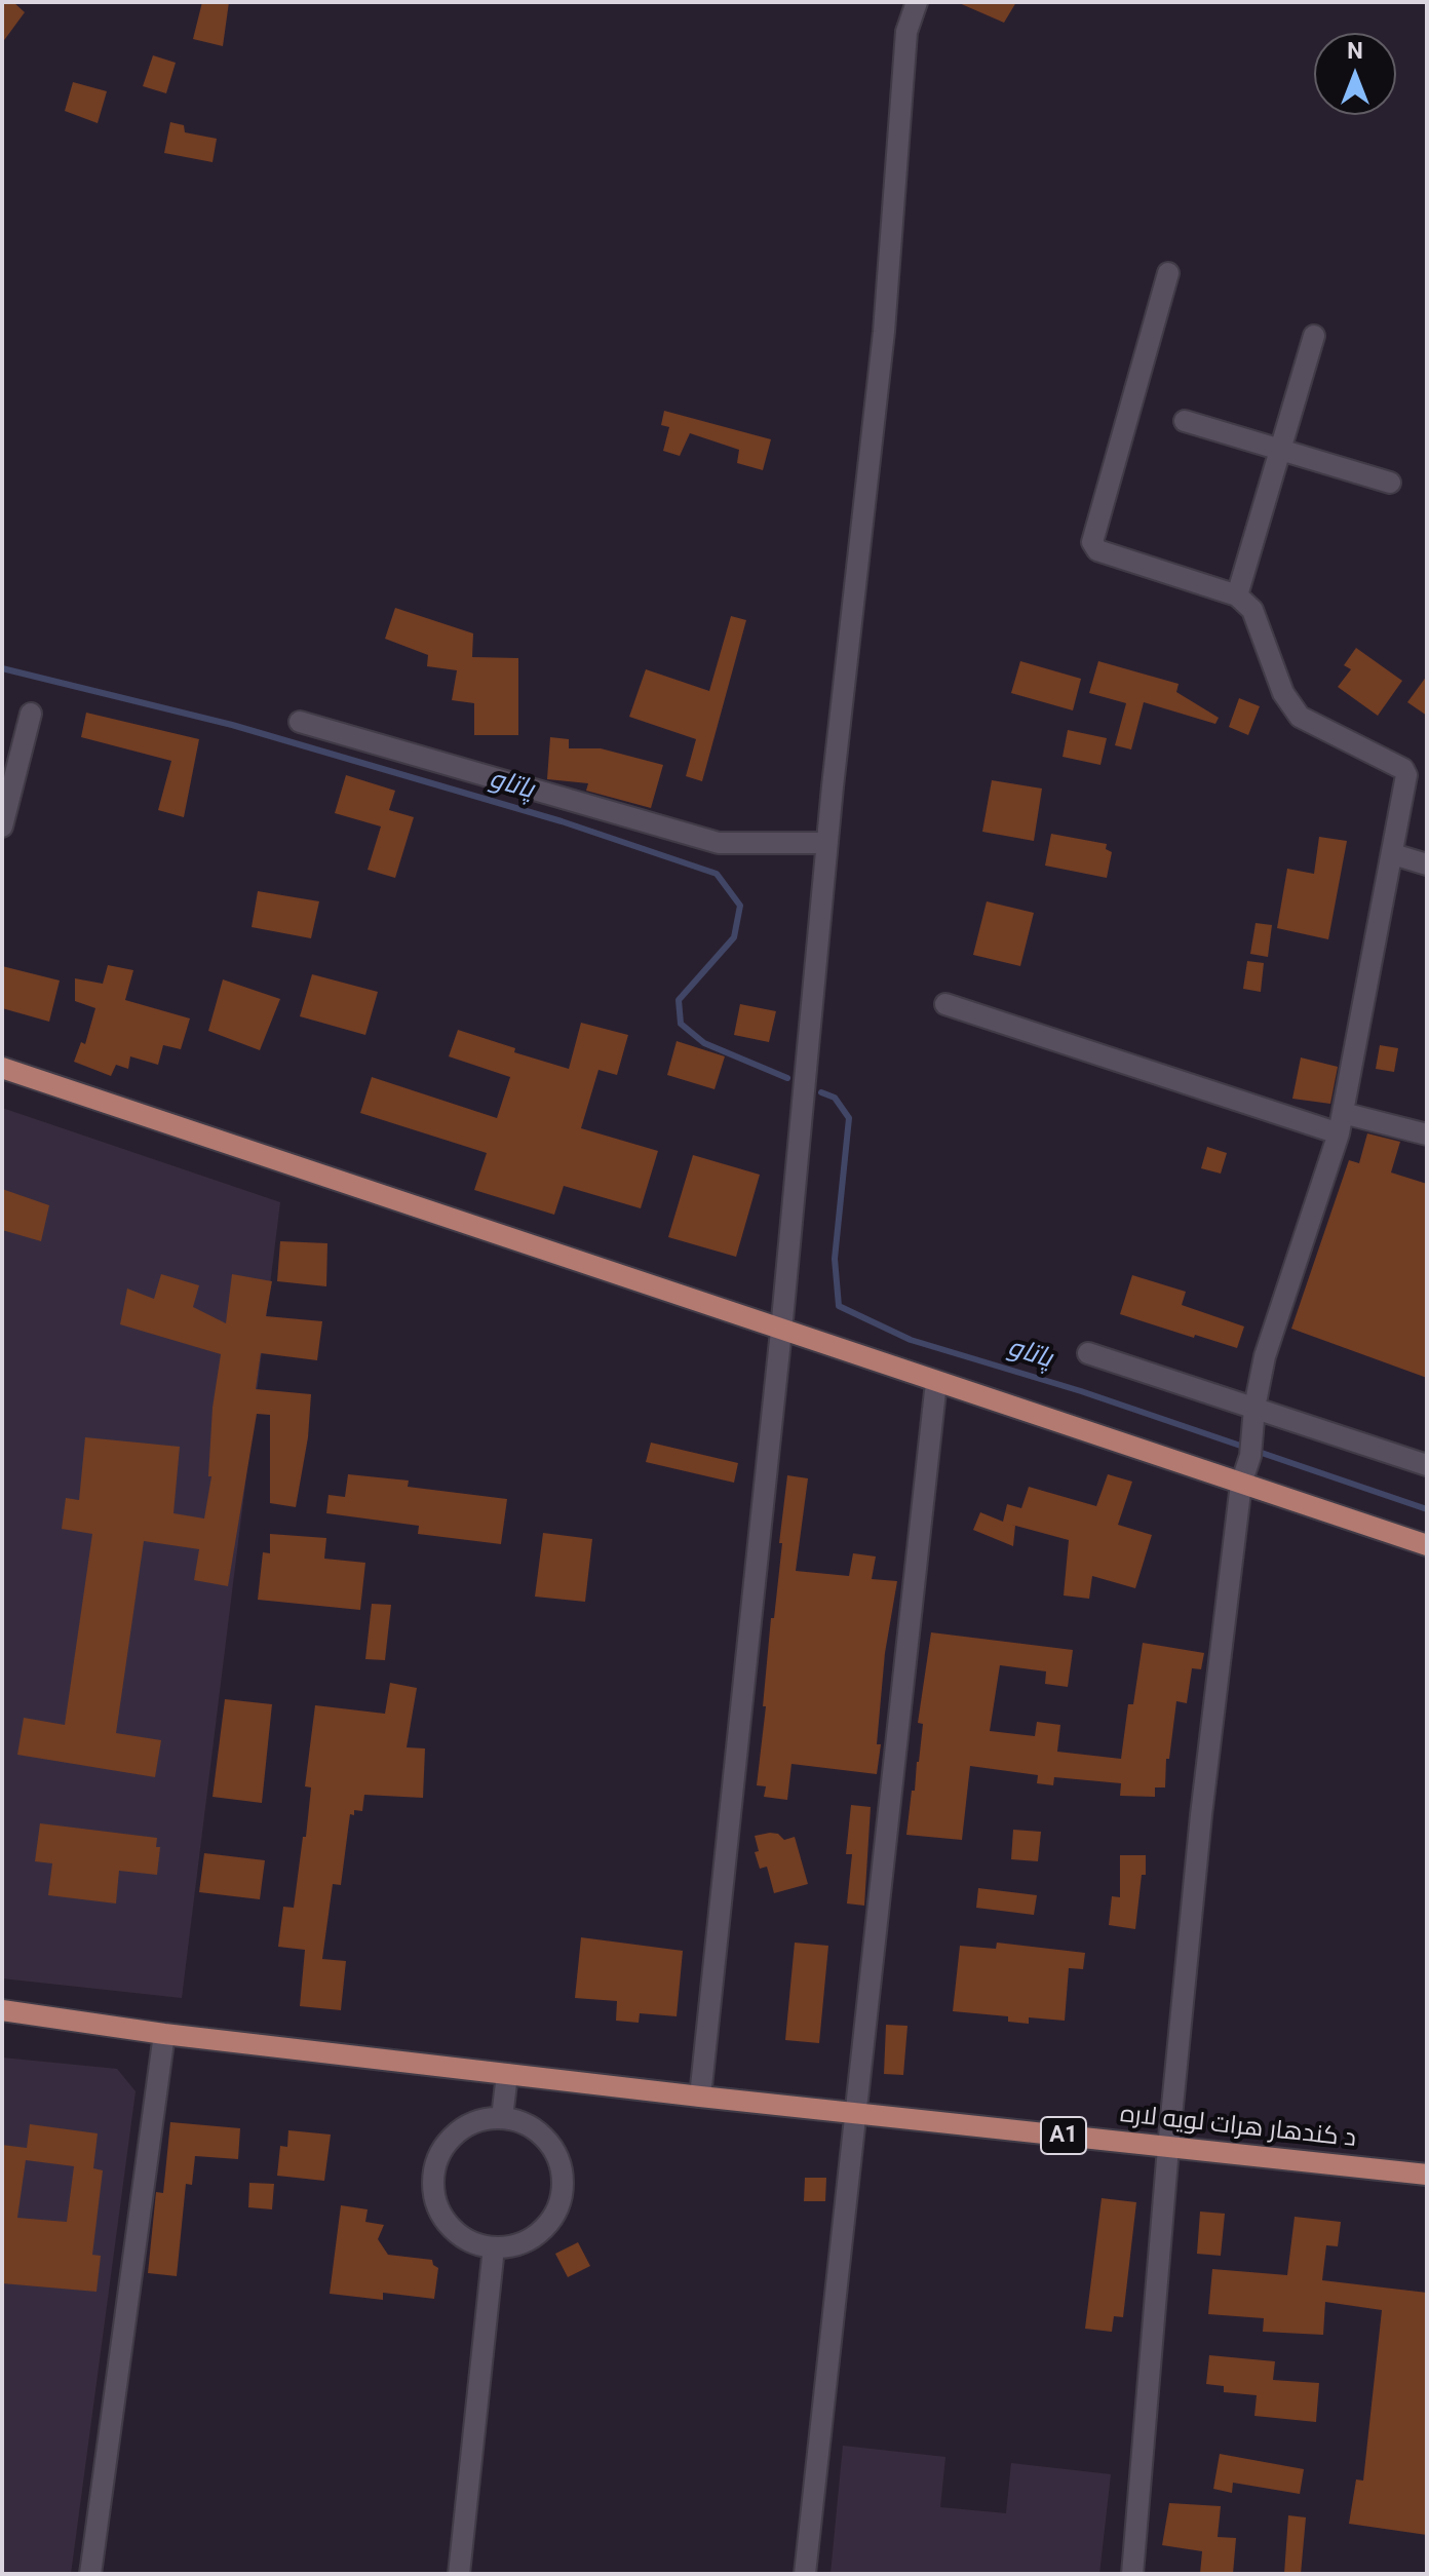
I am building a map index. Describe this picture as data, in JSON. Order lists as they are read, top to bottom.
{
  "streets": {
    "main road": ["د کندهار هرات لویه لاره", "A1"]
  },
  "water": ["پاتاو"],
  "north": "top"
}
